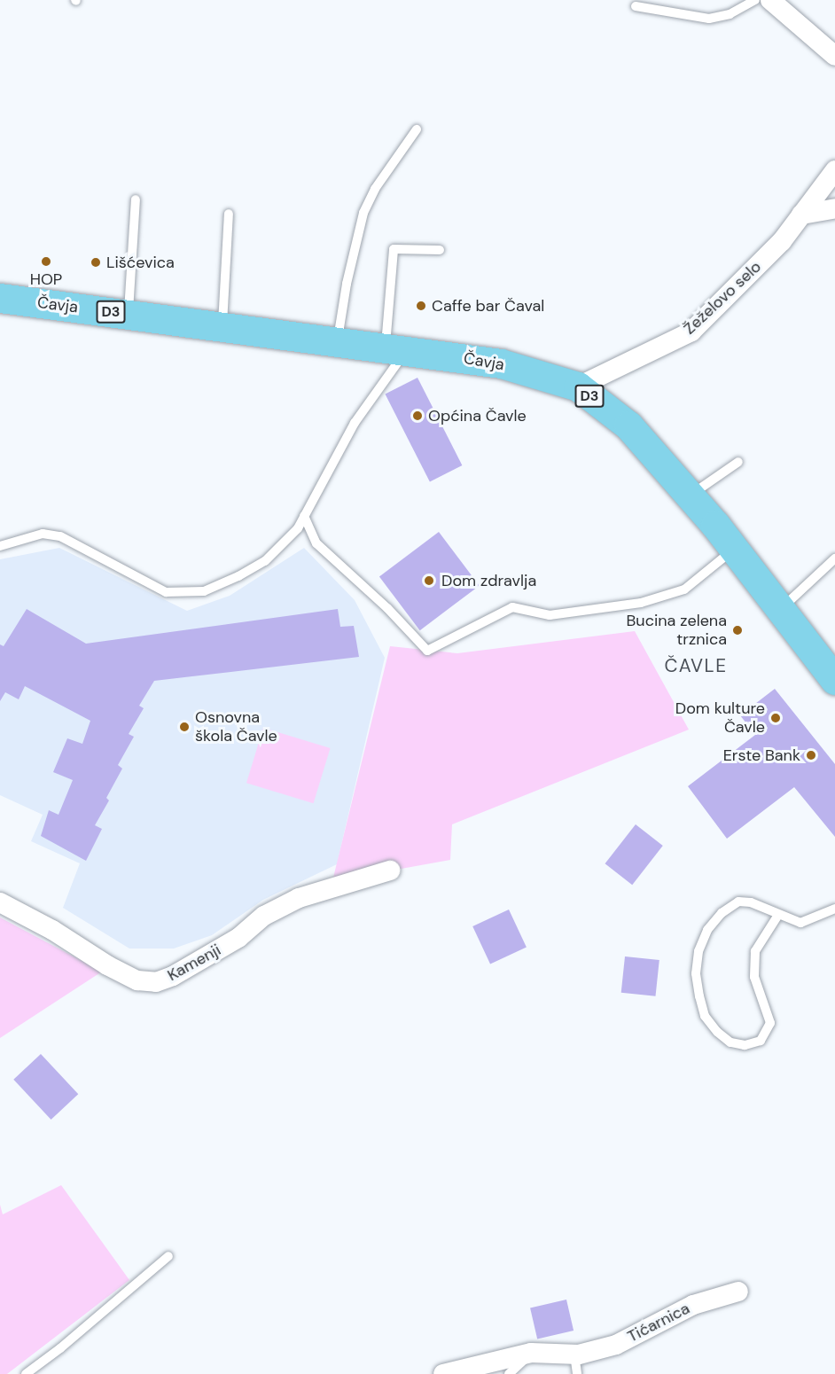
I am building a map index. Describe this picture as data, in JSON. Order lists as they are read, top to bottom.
{
  "streets": {
    "main road": ["Čavja", "D3"],
    "street": ["Žeželovo selo", "Kamenji", "Tićarnica"]
  },
  "crossings": [
    ["Žeželovo selo", "Čavja"]
  ],
  "districts": ["ČAVLE"],
  "places": [
    "HOP",
    "Lišćevica",
    "Caffe bar Čaval",
    "Općina Čavle",
    "Dom zdravlja",
    "Bucina zelena trznica",
    "Dom kulture Čavle",
    "Osnovna škola Čavle",
    "Erste Bank"
  ]
}
